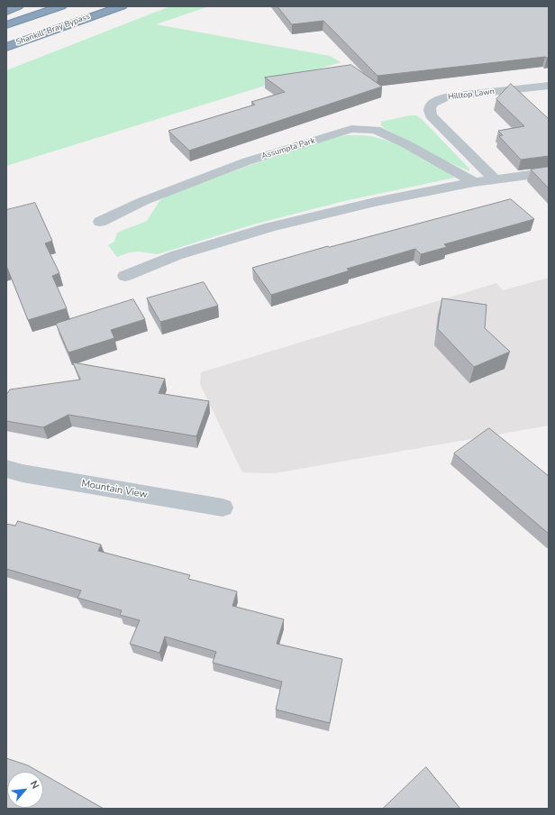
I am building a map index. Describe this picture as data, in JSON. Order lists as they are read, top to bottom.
{
  "streets": {
    "highway": ["Shankill-Bray Bypass"],
    "street": ["Hilltop Lawn", "Assumpta Park", "Mountain View"]
  },
  "north": "top right"
}
